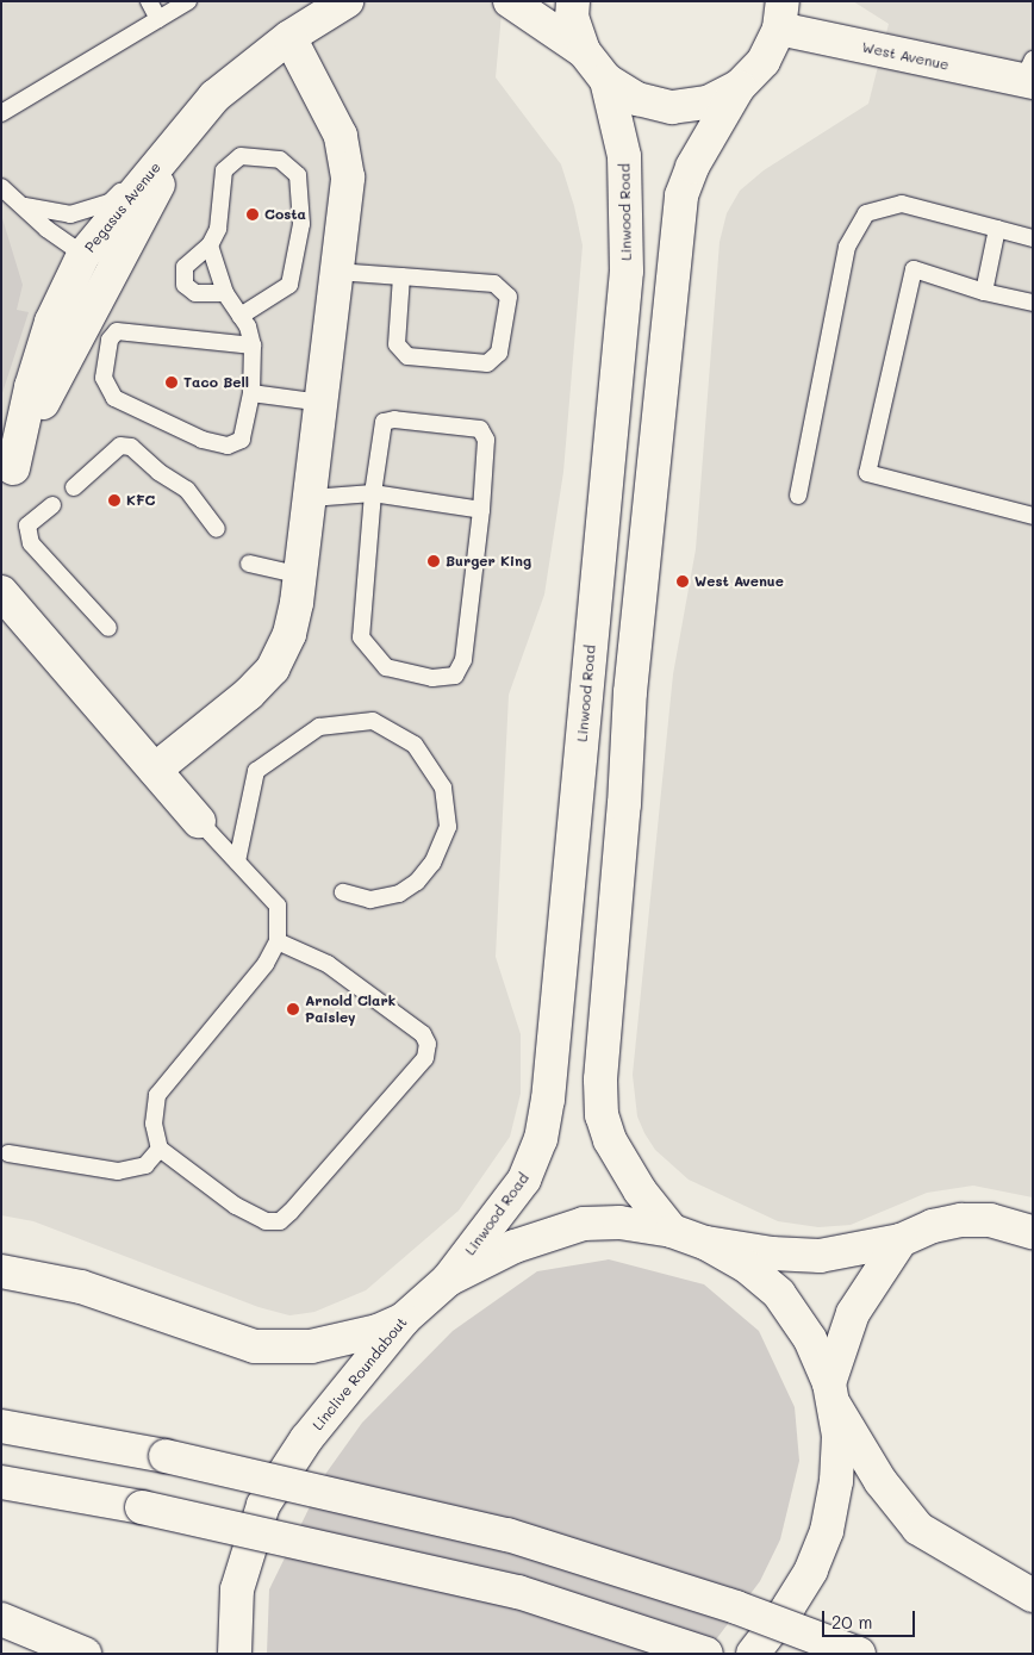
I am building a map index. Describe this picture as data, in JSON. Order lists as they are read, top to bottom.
{
  "streets": {
    "main road": [
      "West Avenue",
      "Pegasus Avenue",
      "Linwood Road",
      "Linclive Roundabout"
    ]
  },
  "crossings": [
    ["Linwood Road", "Linclive Roundabout"]
  ],
  "places": [
    "Costa",
    "Taco Bell",
    "KFC",
    "Burger King",
    "West Avenue",
    "Arnold Clark Paisley"
  ],
  "scale_bar": "20 m"
}
